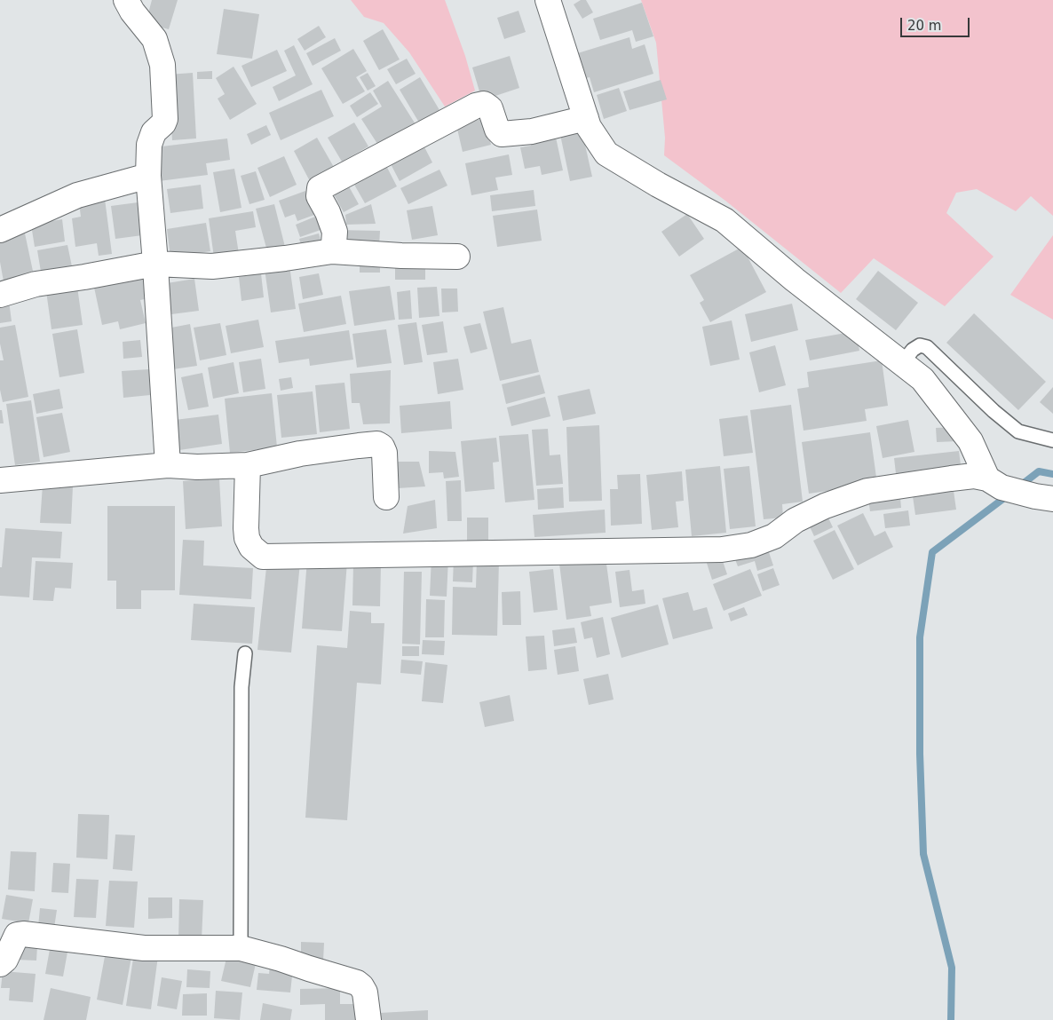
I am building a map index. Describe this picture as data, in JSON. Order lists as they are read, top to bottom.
{
  "scale_bar": "20 m"
}
